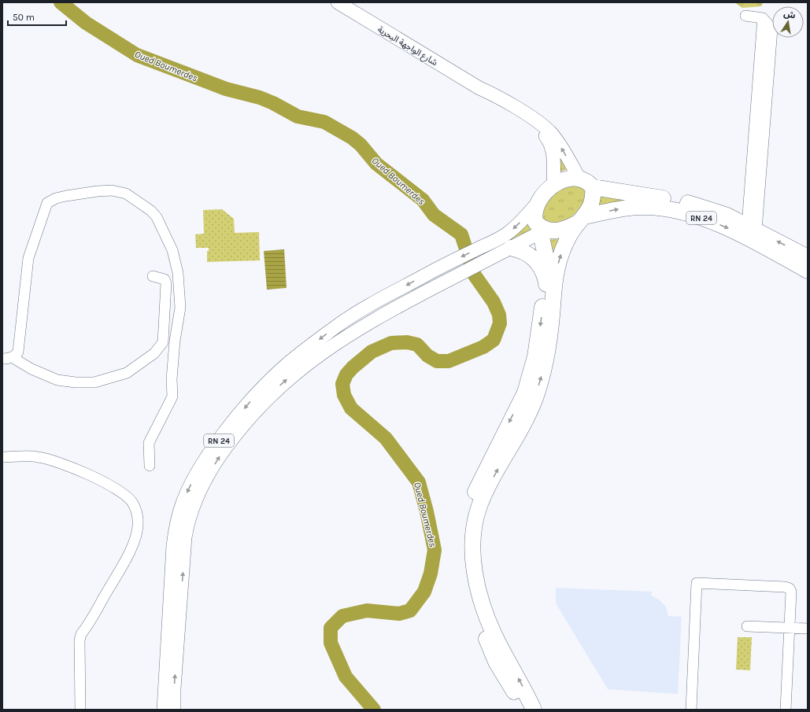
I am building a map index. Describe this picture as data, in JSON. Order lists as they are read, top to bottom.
{
  "streets": {
    "highway": ["RN 24"],
    "main road": ["شارع الواجهة البحرية"]
  },
  "crossings": [
    ["شارع الواجهة البحرية", "RN 24"]
  ],
  "water": ["Oued Boumerdes"],
  "scale_bar": "50 m",
  "north": "top"
}
